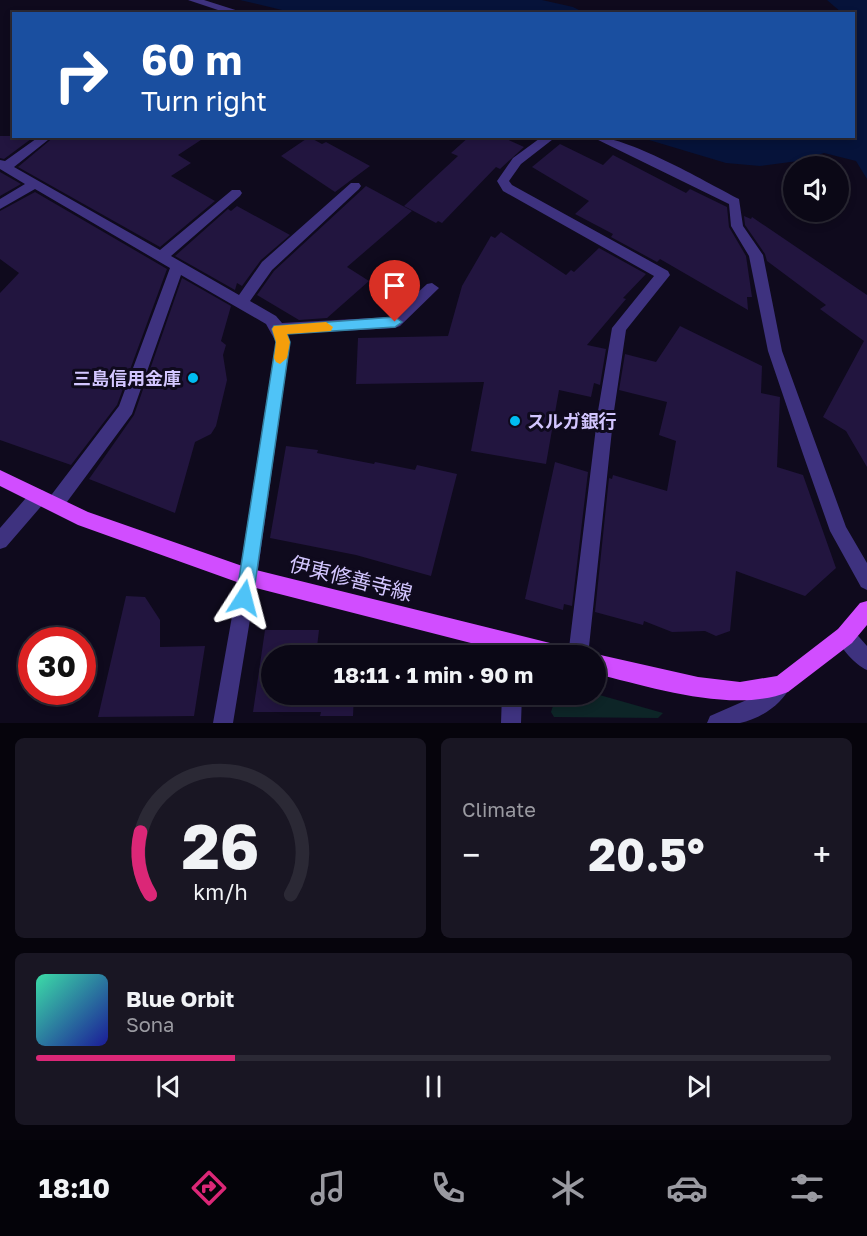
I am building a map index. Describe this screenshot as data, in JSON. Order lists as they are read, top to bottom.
{
  "streets": {
    "main road": ["伊東修善寺線"]
  },
  "places": ["三島信用金庫", "スルガ銀行"],
  "page": {
    "turn": ["60 m", "Turn right"],
    "limit": "30",
    "trip": "18:11 · 1 min · 90 m",
    "tile": "Climate",
    "heat": ["−", "20.5°", "+"],
    "song": ["Blue Orbit", "Sona"],
    "tabs": "18:10",
    "gauge": ["26", "km/h"]
  }
}
